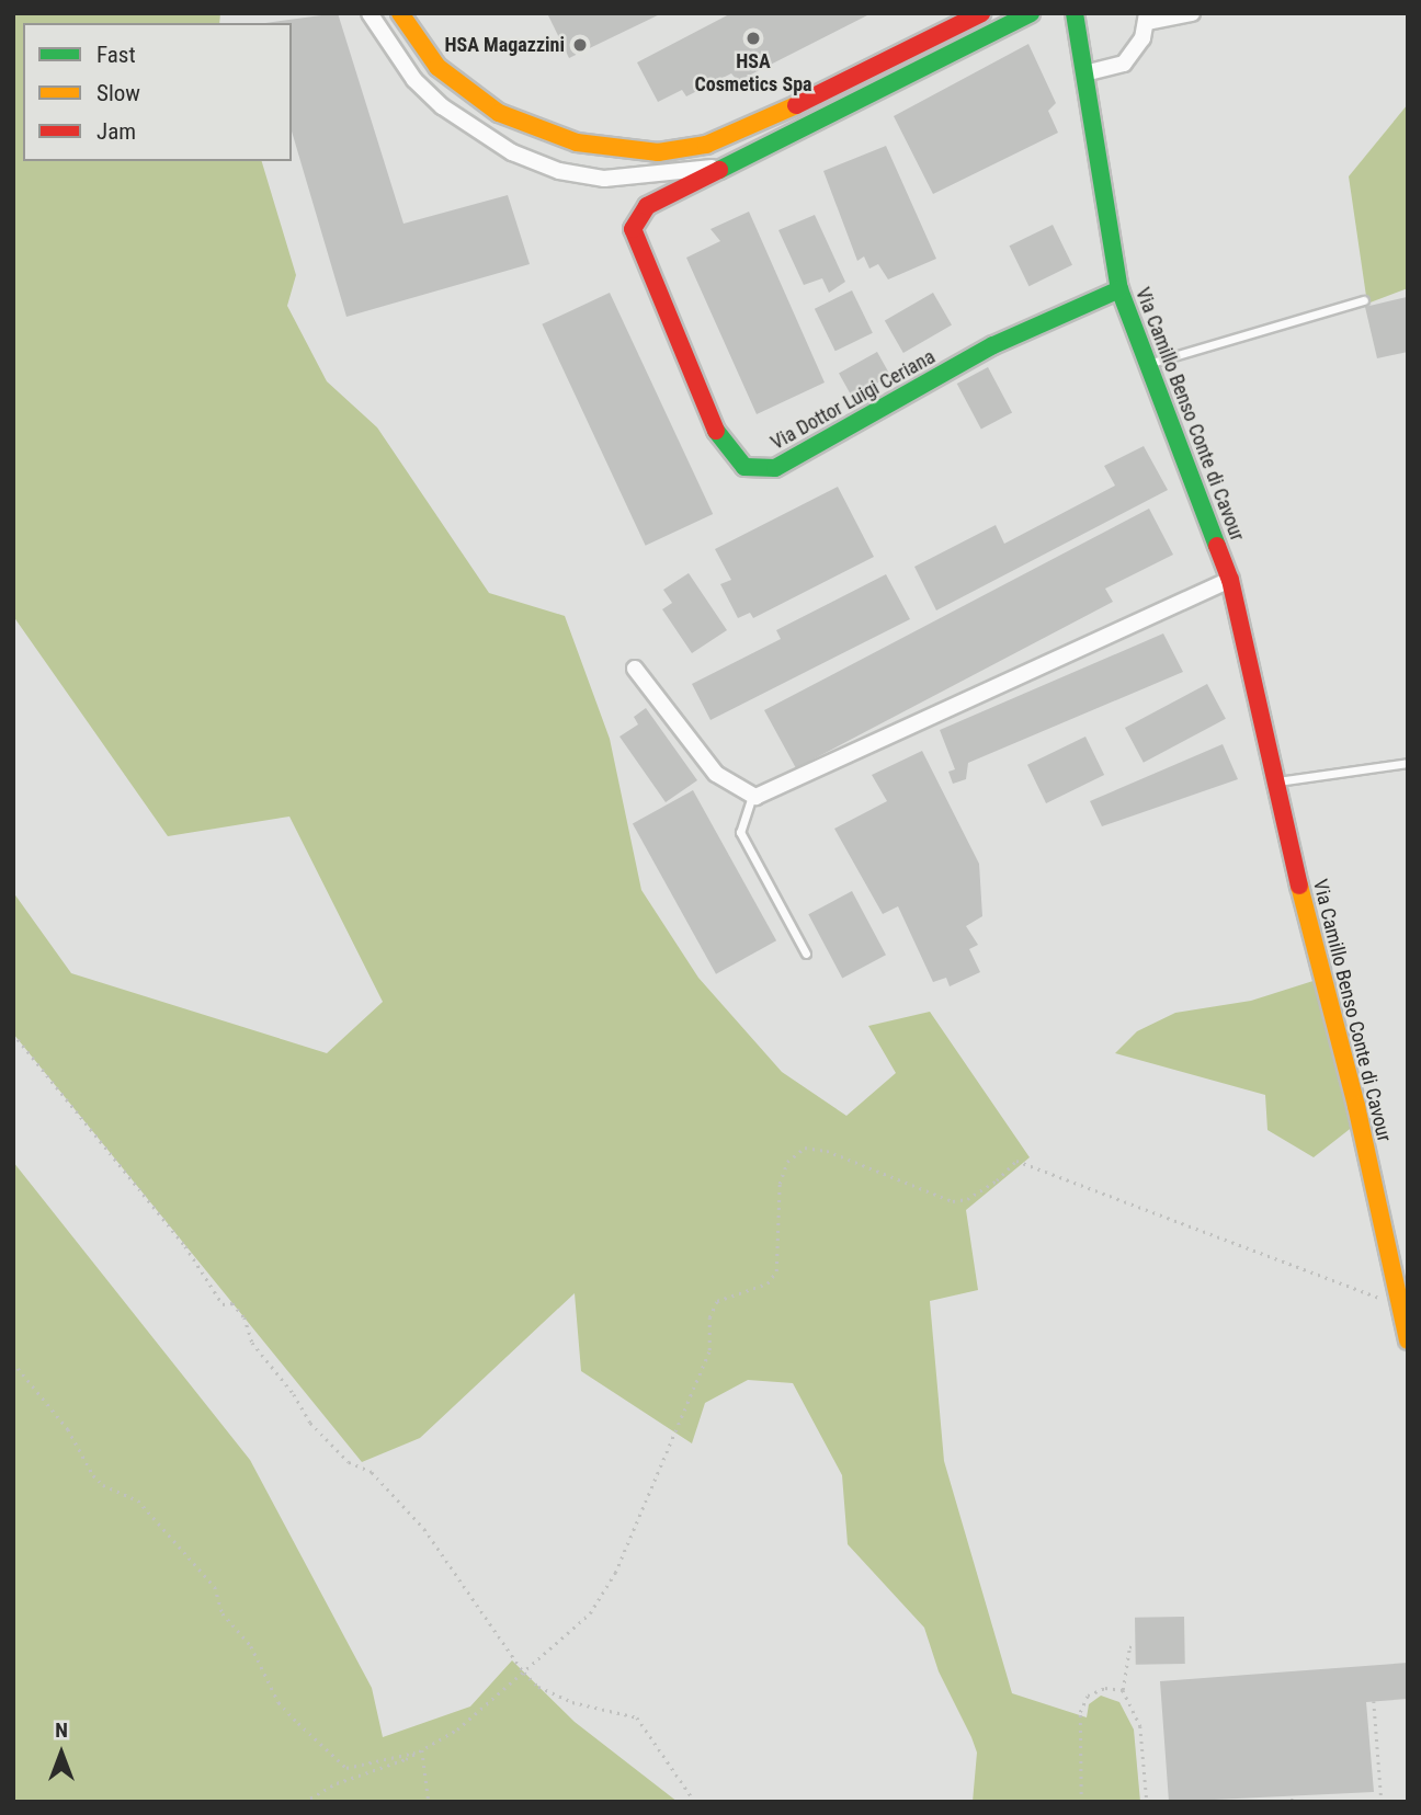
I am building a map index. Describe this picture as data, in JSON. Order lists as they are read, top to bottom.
{
  "streets": {
    "street": ["Via Dottor Luigi Ceriana", "Via Camillo Benso Conte di Cavour"]
  },
  "crossings": [
    ["Via Dottor Luigi Ceriana", "Via Camillo Benso Conte di Cavour"]
  ],
  "places": ["HSA Cosmetics Spa", "HSA Magazzini"],
  "legend": ["Fast", "Slow", "Jam"],
  "north": "top"
}
